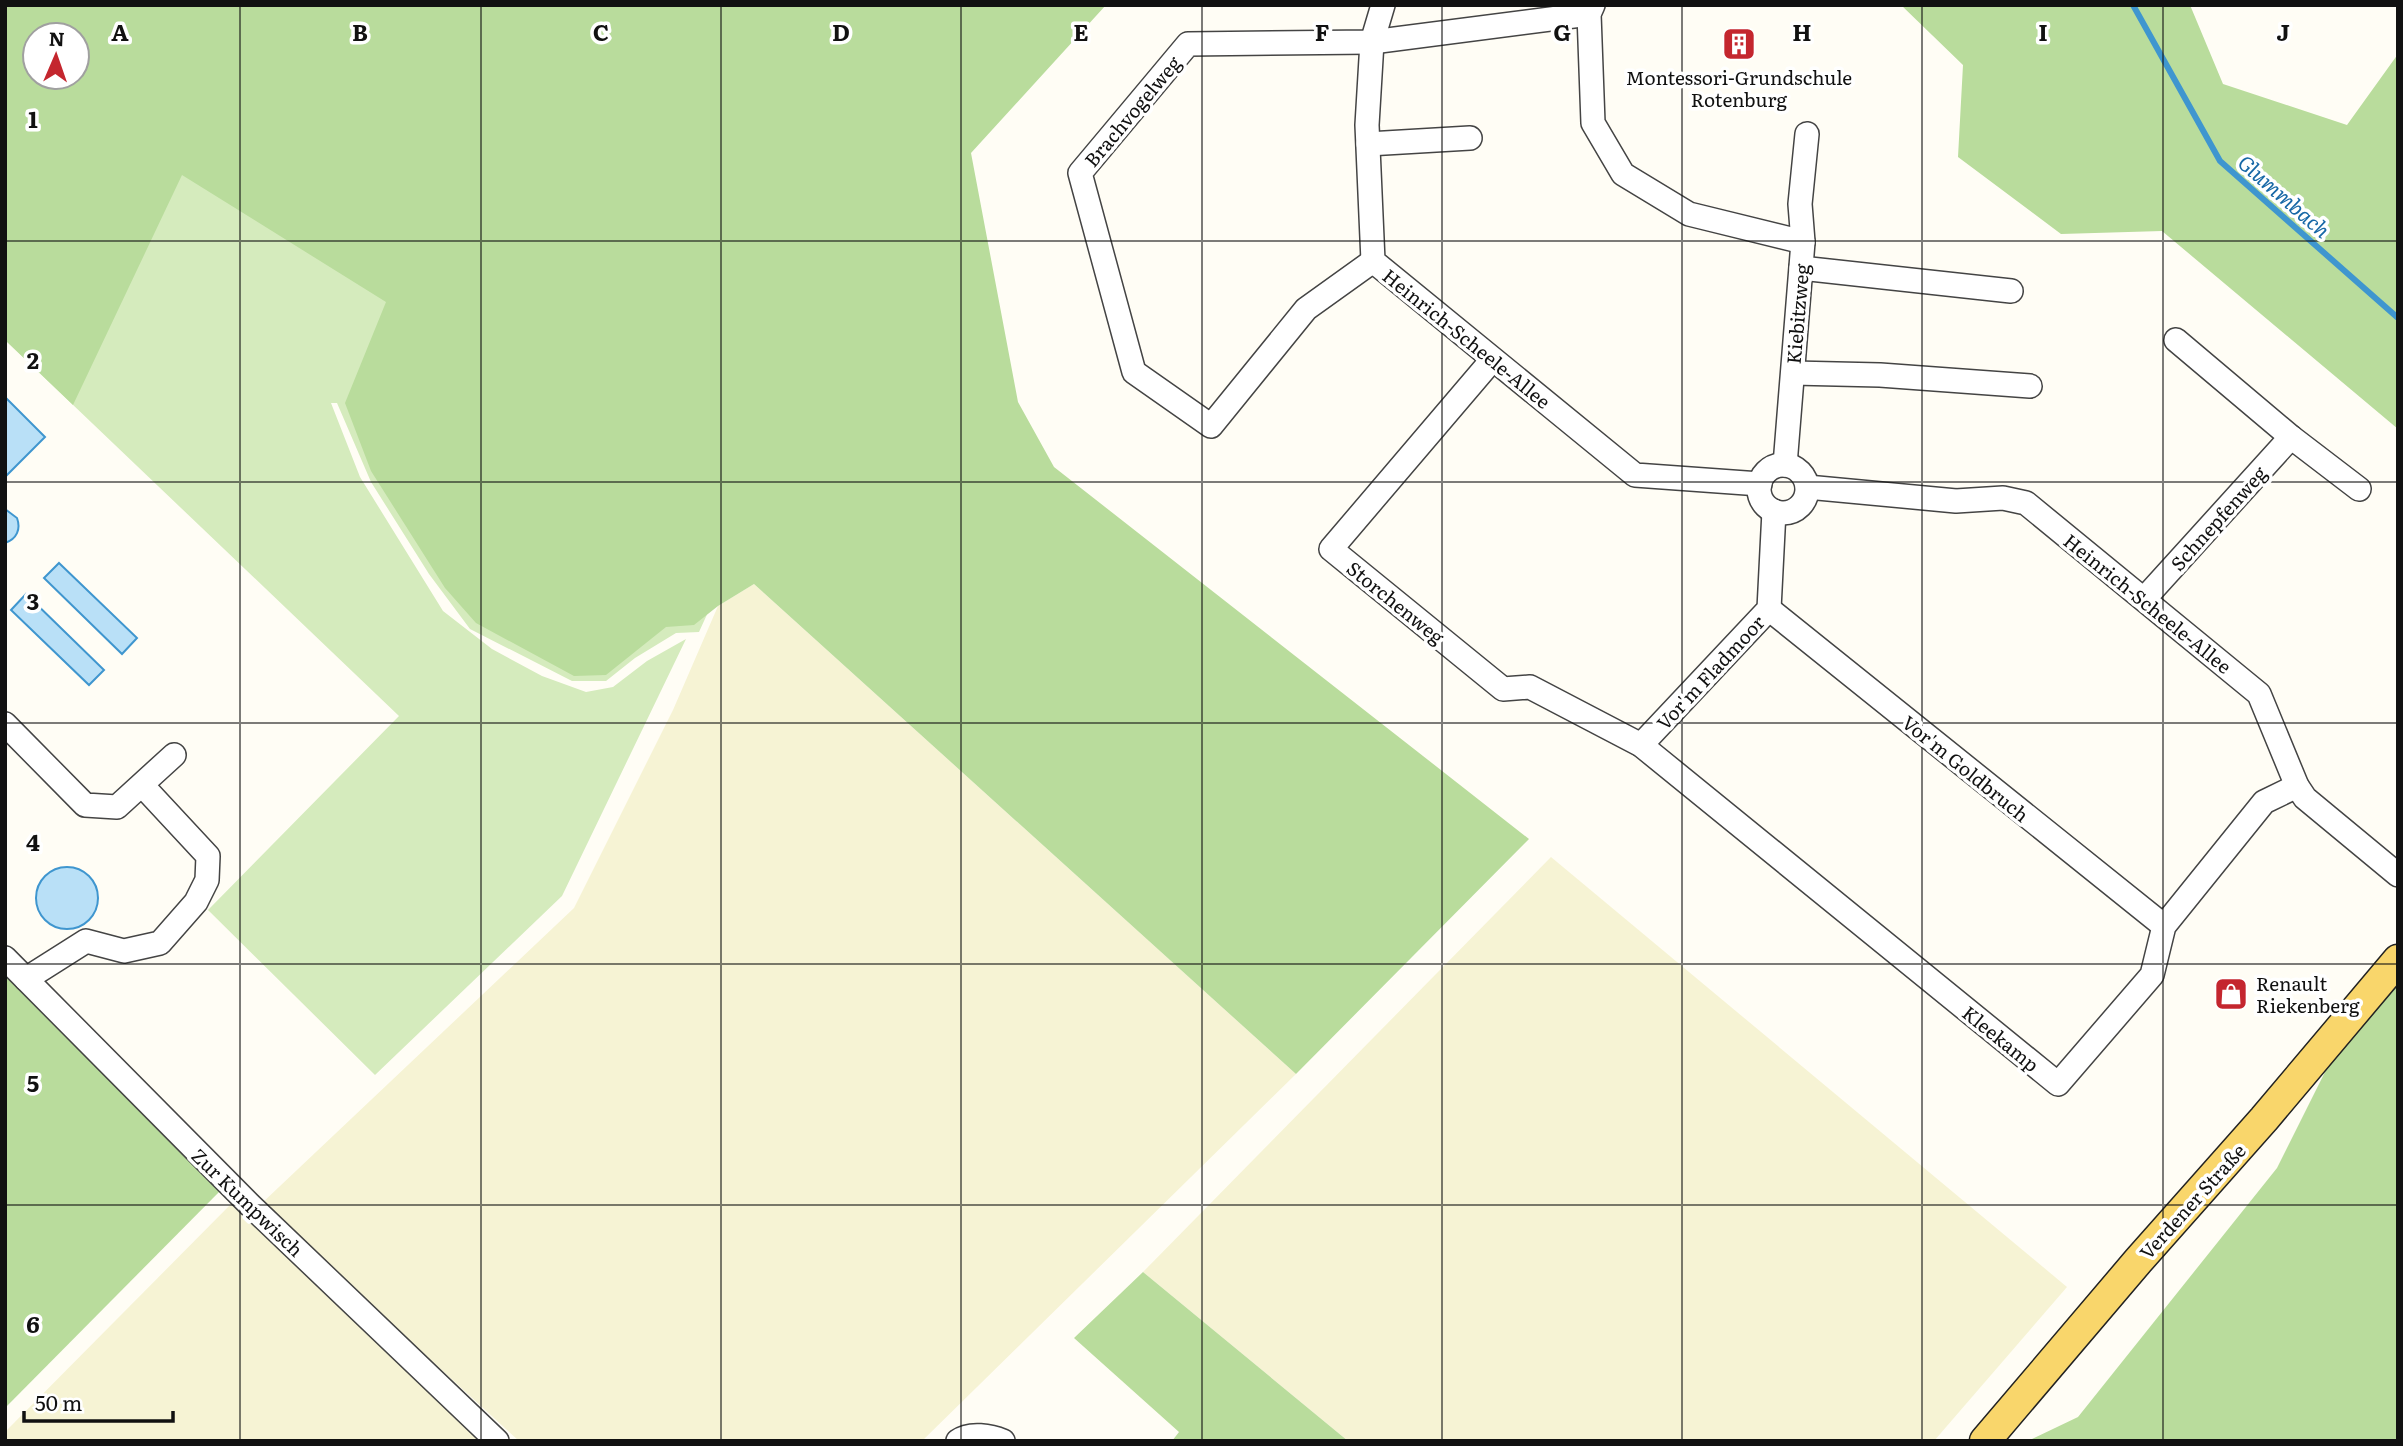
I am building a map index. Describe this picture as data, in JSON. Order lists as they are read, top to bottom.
{
  "streets": {
    "main road": ["Verdener Straße"],
    "street": [
      "Brachvogelweg",
      "Kiebitzweg",
      "Heinrich-Scheele-Allee",
      "Schnepfenweg",
      "Storchenweg",
      "Vor'm Fladmoor",
      "Vor'm Goldbruch",
      "Kleekamp",
      "Zur Kumpwisch"
    ]
  },
  "crossings": [
    ["Brachvogelweg", "Kiebitzweg"],
    ["Brachvogelweg", "Heinrich-Scheele-Allee"],
    ["Kiebitzweg", "Heinrich-Scheele-Allee"],
    ["Kiebitzweg", "Vor'm Fladmoor"],
    ["Heinrich-Scheele-Allee", "Schnepfenweg"],
    ["Heinrich-Scheele-Allee", "Storchenweg"],
    ["Heinrich-Scheele-Allee", "Vor'm Fladmoor"],
    ["Heinrich-Scheele-Allee", "Kleekamp"],
    ["Storchenweg", "Vor'm Fladmoor"],
    ["Storchenweg", "Kleekamp"],
    ["Vor'm Fladmoor", "Vor'm Goldbruch"],
    ["Vor'm Fladmoor", "Kleekamp"],
    ["Vor'm Goldbruch", "Kleekamp"]
  ],
  "water": ["Glummbach"],
  "places": {
    "building": ["Montessori-Grundschule Rotenburg"],
    "shop": ["Renault Riekenberg"]
  },
  "scale_bar": "50 m",
  "north": "top",
  "grid": {
    "columns": [
      "A",
      "B",
      "C",
      "D",
      "E",
      "F",
      "G",
      "H",
      "I",
      "J"
    ],
    "rows": [
      "1",
      "2",
      "3",
      "4",
      "5",
      "6"
    ]
  }
}
